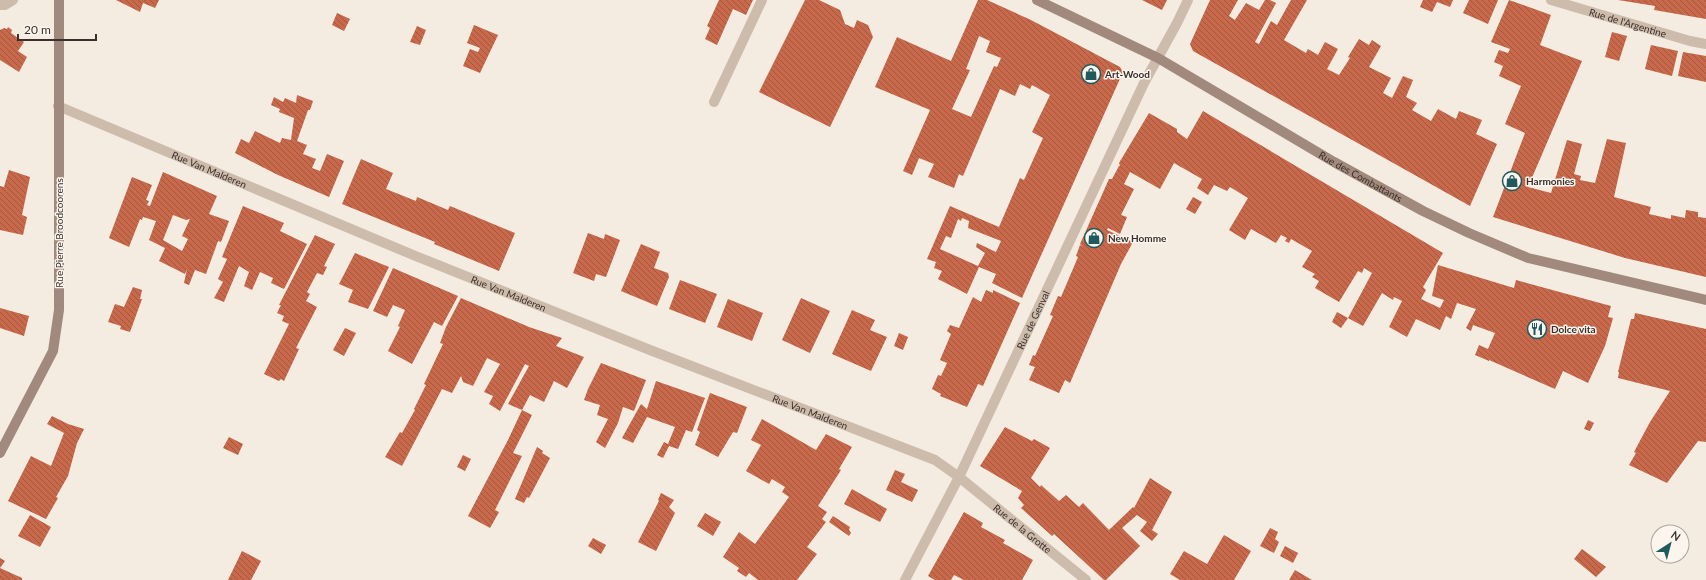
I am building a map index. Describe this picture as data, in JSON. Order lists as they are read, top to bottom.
{
  "streets": {
    "main road": ["Rue des Combattants", "Rue Pierre Broodcoorens"],
    "street": [
      "Rue de l'Argentine",
      "Rue Van Malderen",
      "Rue de Genval",
      "Rue de la Grotte"
    ]
  },
  "crossings": [
    ["Rue Van Malderen", "Rue Pierre Broodcoorens"],
    ["Rue Van Malderen", "Rue de Genval"],
    ["Rue Van Malderen", "Rue de la Grotte"],
    ["Rue des Combattants", "Rue de Genval"],
    ["Rue de Genval", "Rue de la Grotte"]
  ],
  "places": {
    "shop": ["Art-Wood", "Harmonies", "New Homme"],
    "restaurant": ["Dolce vita"]
  },
  "scale_bar": "20 m",
  "north": "top right"
}
